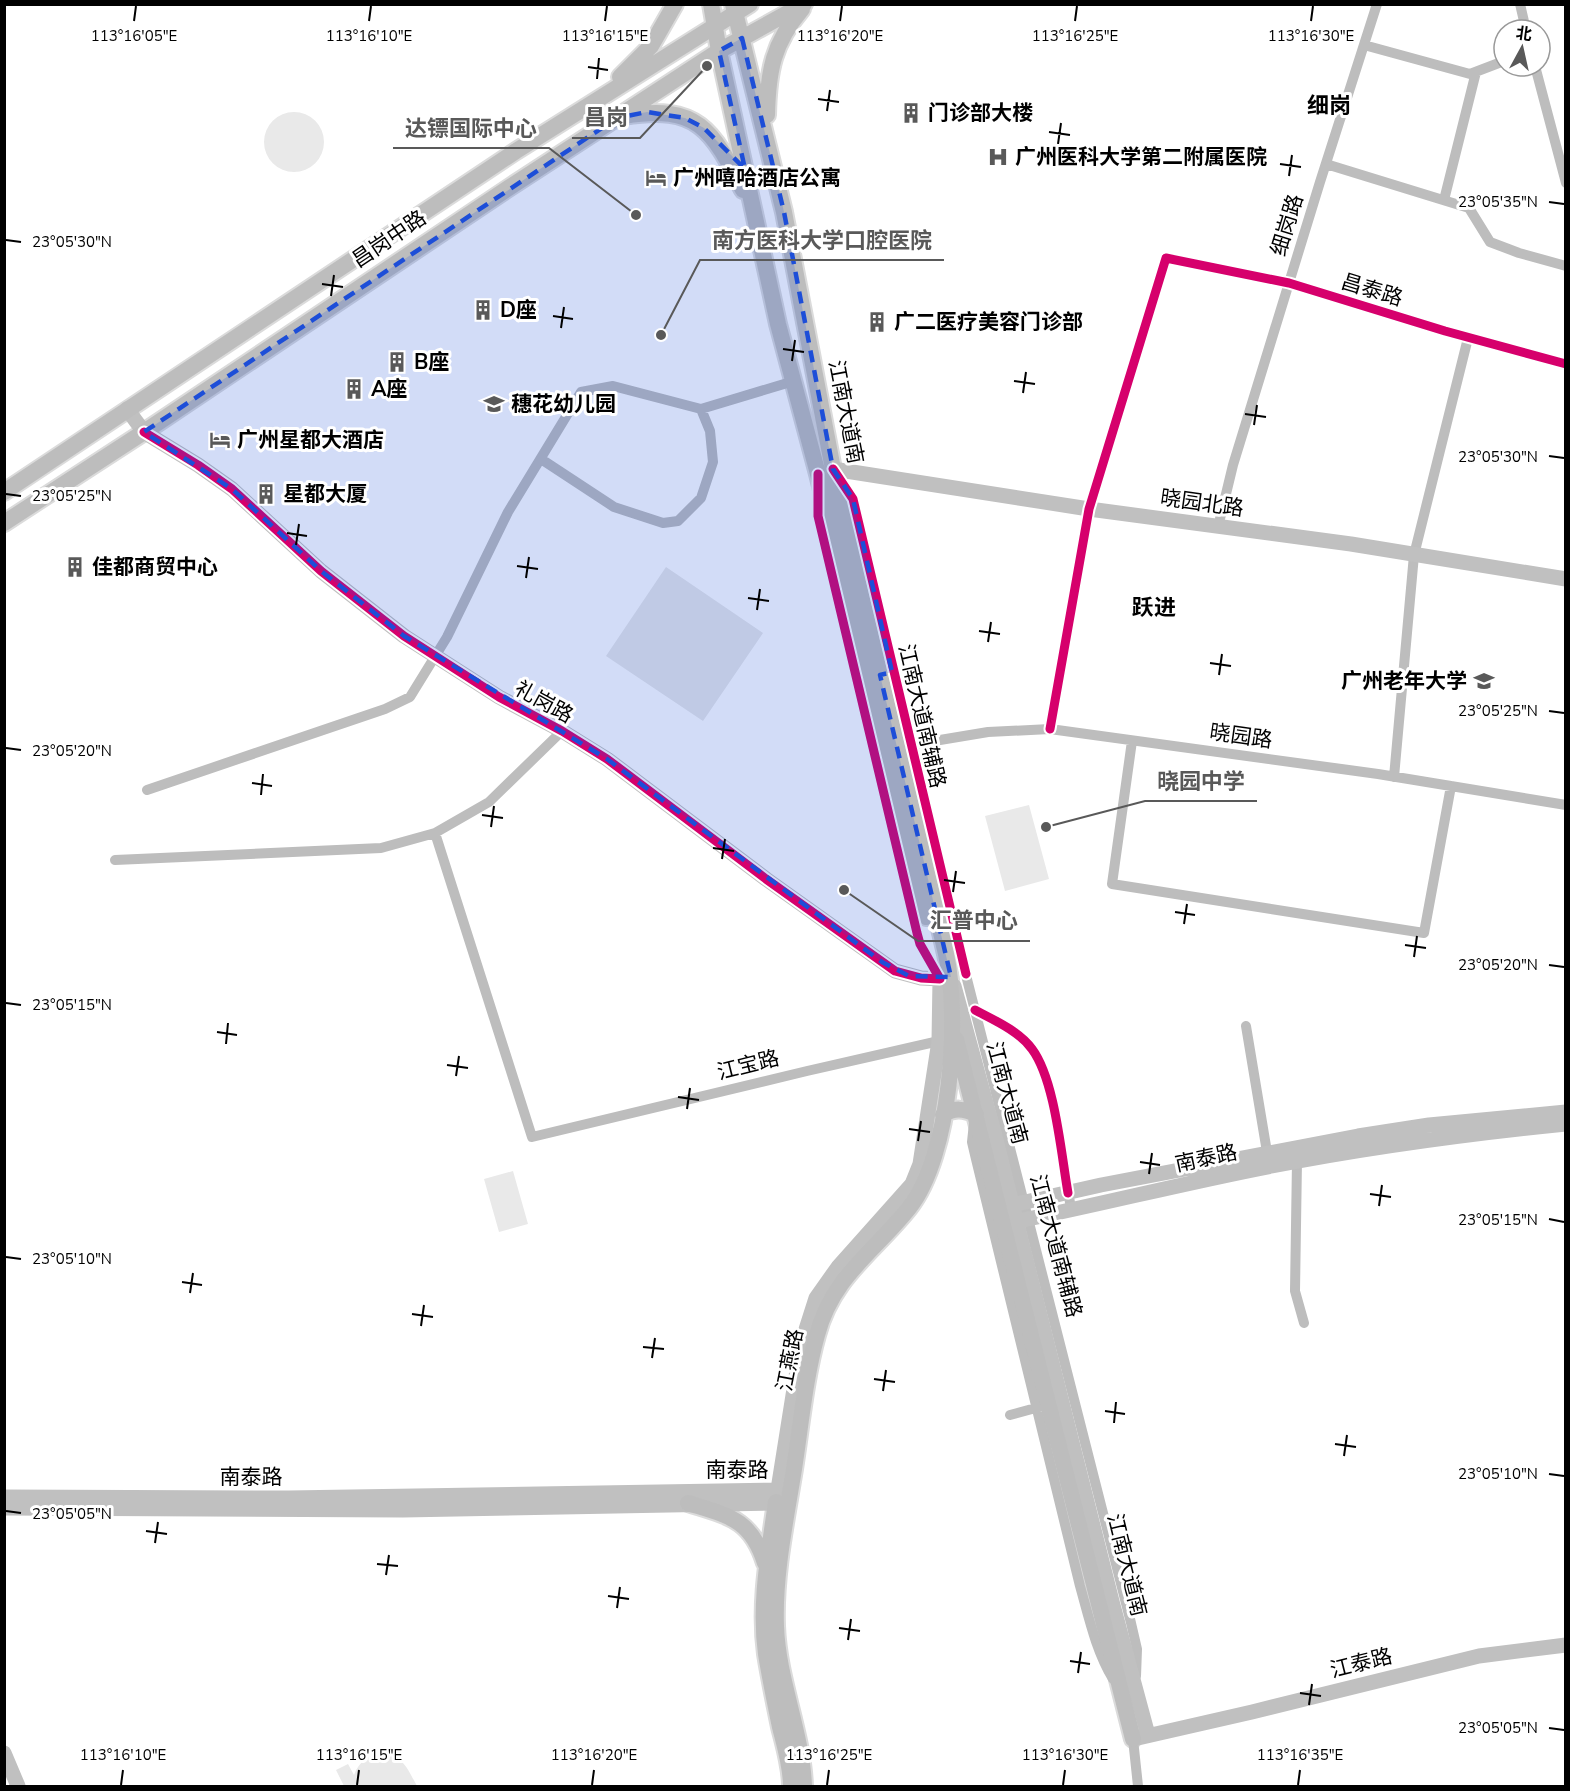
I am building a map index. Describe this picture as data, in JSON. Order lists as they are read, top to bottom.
{
  "streets": {
    "main road": [
      "昌岗中路",
      "江南大道南",
      "晓园北路",
      "礼岗路",
      "南泰路",
      "江燕路",
      "江泰路"
    ],
    "street": [
      "细岗路",
      "昌泰路",
      "江南大道南辅路",
      "晓园路",
      "江宝路"
    ]
  },
  "crossings": [
    ["细岗路", "昌泰路"],
    ["细岗路", "晓园北路"],
    ["昌岗中路", "江南大道南"],
    ["昌岗中路", "礼岗路"],
    ["昌泰路", "晓园北路"],
    ["江南大道南", "晓园北路"],
    ["江南大道南", "礼岗路"],
    ["江南大道南", "江南大道南辅路"],
    ["江南大道南", "南泰路"],
    ["江南大道南", "江燕路"],
    ["江南大道南", "江泰路"],
    ["晓园北路", "江南大道南辅路"],
    ["礼岗路", "江南大道南辅路"],
    ["礼岗路", "江燕路"],
    ["江南大道南辅路", "晓园路"],
    ["江南大道南辅路", "南泰路"],
    ["江南大道南辅路", "江燕路"],
    ["江宝路", "江燕路"],
    ["南泰路", "江燕路"]
  ],
  "districts": ["细岗", "跃进"],
  "places": {
    "other": [
      "昌岗",
      "达镖国际中心",
      "南方医科大学口腔医院",
      "晓园中学",
      "汇普中心"
    ],
    "building": [
      "门诊部大楼",
      "D座",
      "广二医疗美容门诊部",
      "B座",
      "A座",
      "星都大厦",
      "佳都商贸中心"
    ],
    "hospital": ["广州医科大学第二附属医院"],
    "hotel": ["广州嘻哈酒店公寓", "广州星都大酒店"],
    "school or university": ["穗花幼儿园", "广州老年大学"]
  },
  "north": "top",
  "coordinates": [
    "113°16'05\"E",
    "113°16'10\"E",
    "113°16'15\"E",
    "113°16'20\"E",
    "113°16'25\"E",
    "113°16'30\"E",
    "23°05'35\"N",
    "23°05'30\"N",
    "23°05'25\"N",
    "23°05'20\"N",
    "23°05'15\"N",
    "23°05'10\"N",
    "23°05'05\"N",
    "113°16'35\"E"
  ]
}
